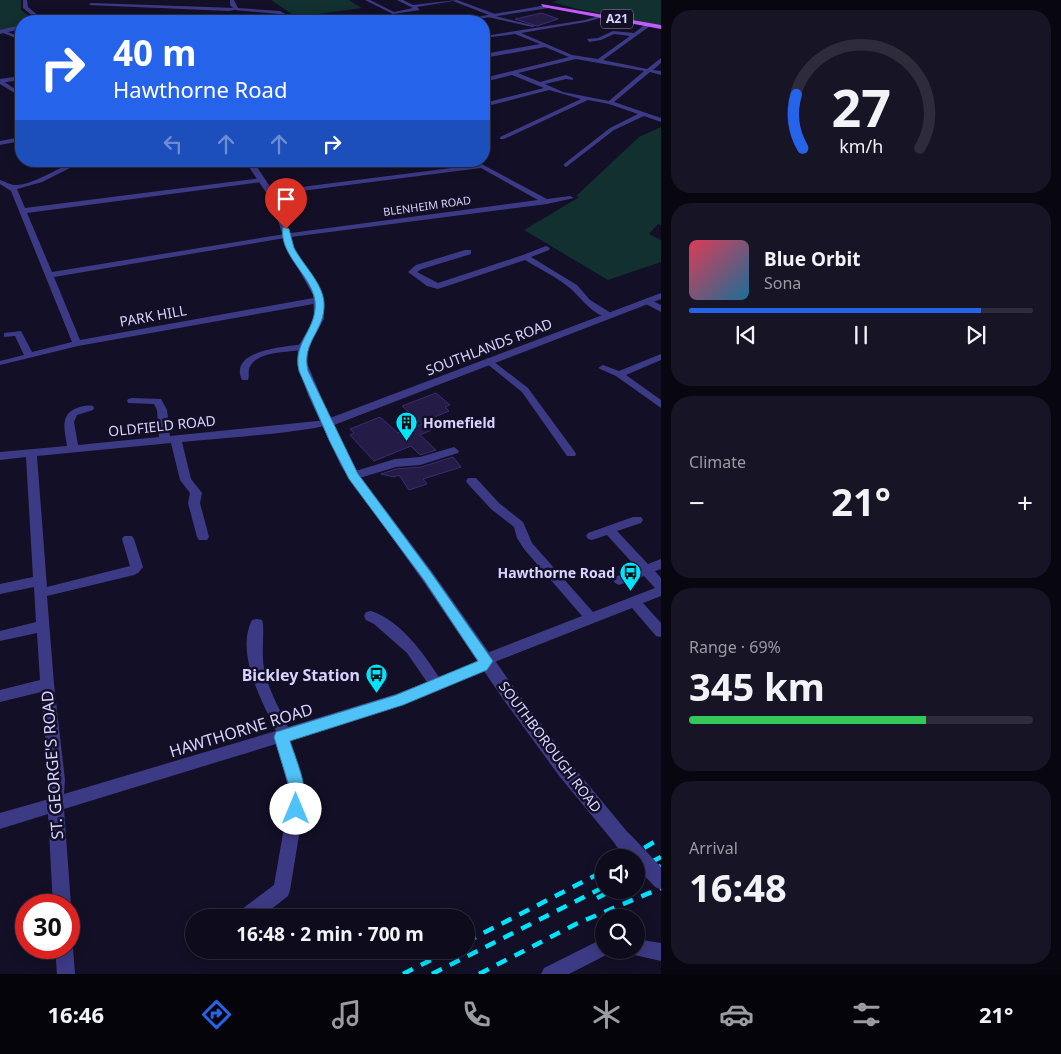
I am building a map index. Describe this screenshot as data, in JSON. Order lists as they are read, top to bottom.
{
  "streets": {
    "main road": ["A21"],
    "street": [
      "BLENHEIM ROAD",
      "PARK HILL",
      "SOUTHLANDS ROAD",
      "OLDFIELD ROAD",
      "HAWTHORNE ROAD",
      "SOUTHBOROUGH ROAD",
      "ST. GEORGE'S ROAD"
    ]
  },
  "crossings": [
    ["PARK HILL", "SOUTHBOROUGH ROAD"],
    ["SOUTHLANDS ROAD", "OLDFIELD ROAD"],
    ["SOUTHLANDS ROAD", "SOUTHBOROUGH ROAD"],
    ["OLDFIELD ROAD", "SOUTHBOROUGH ROAD"],
    ["OLDFIELD ROAD", "ST. GEORGE'S ROAD"],
    ["HAWTHORNE ROAD", "SOUTHBOROUGH ROAD"],
    ["HAWTHORNE ROAD", "ST. GEORGE'S ROAD"]
  ],
  "places": {
    "building": ["Homefield"],
    "bus stop": ["Hawthorne Road", "Bickley Station"]
  },
  "page": {
    "turn": ["40 m", "Hawthorne Road"],
    "song": ["Blue Orbit", "Sona"],
    "tile": [
      "Climate",
      ["Range · 69%", "345 km"],
      ["Arrival", "16:48"]
    ],
    "heat": ["−", "21°", "+"],
    "limit": "30",
    "trip": "16:48 · 2 min · 700 m",
    "tabs": ["16:46", "21°"],
    "gauge": ["27", "km/h"]
  }
}
